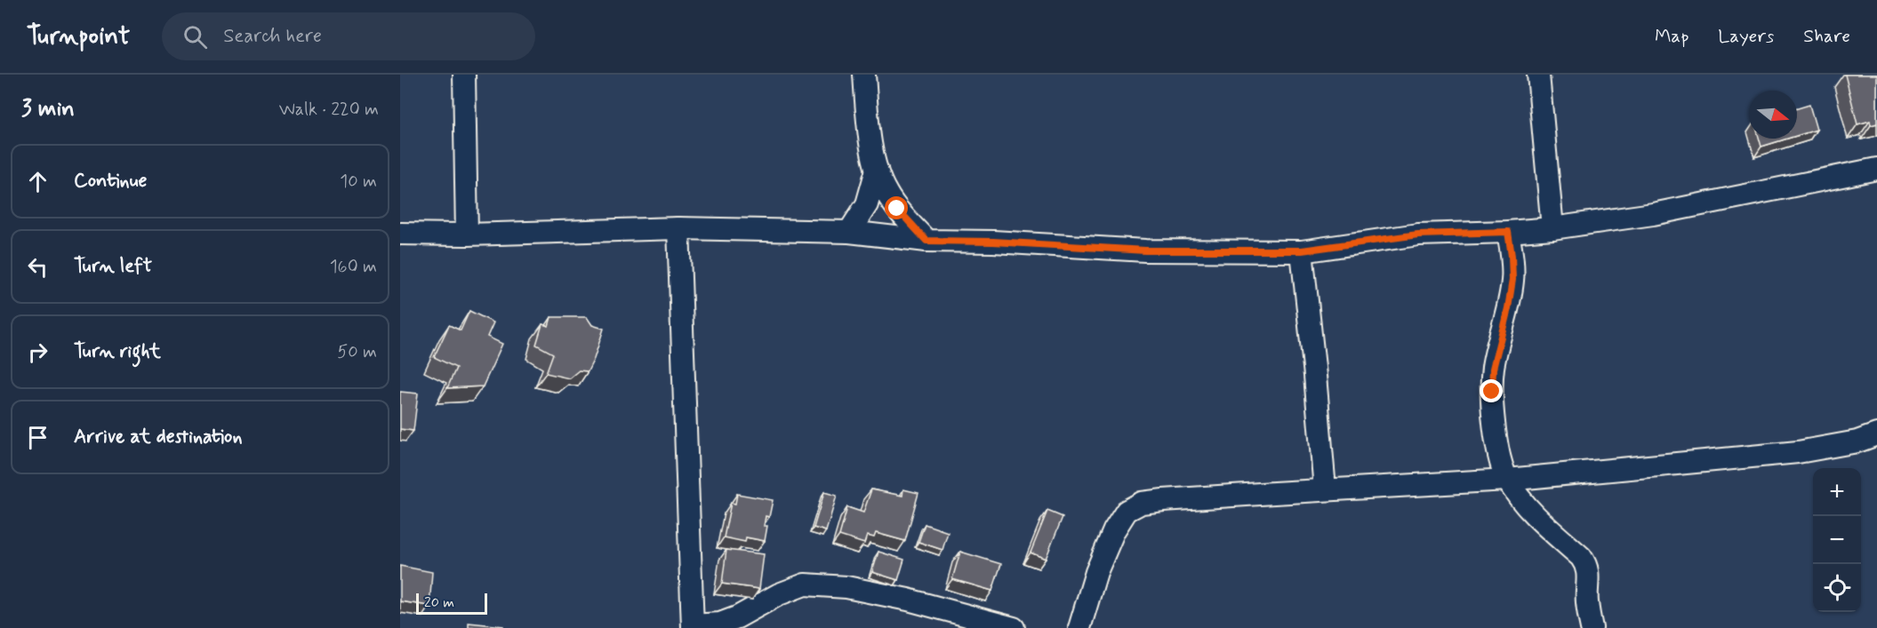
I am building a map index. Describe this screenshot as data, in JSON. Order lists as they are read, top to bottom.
{
  "scale_bar": "20 m",
  "north": "right",
  "page": {
    "header": "Turnpoint",
    "search": "Search here",
    "nav": ["Map", "Layers", "Share"],
    "heading": ["3 min", "Walk · 220 m"],
    "list": [
      ["Continue", "10 m"],
      ["Turn left", "160 m"],
      ["Turn right", "50 m"],
      "Arrive at destination"
    ],
    "map_buttons": ["+", "−"],
    "scale": "20 m"
  }
}
